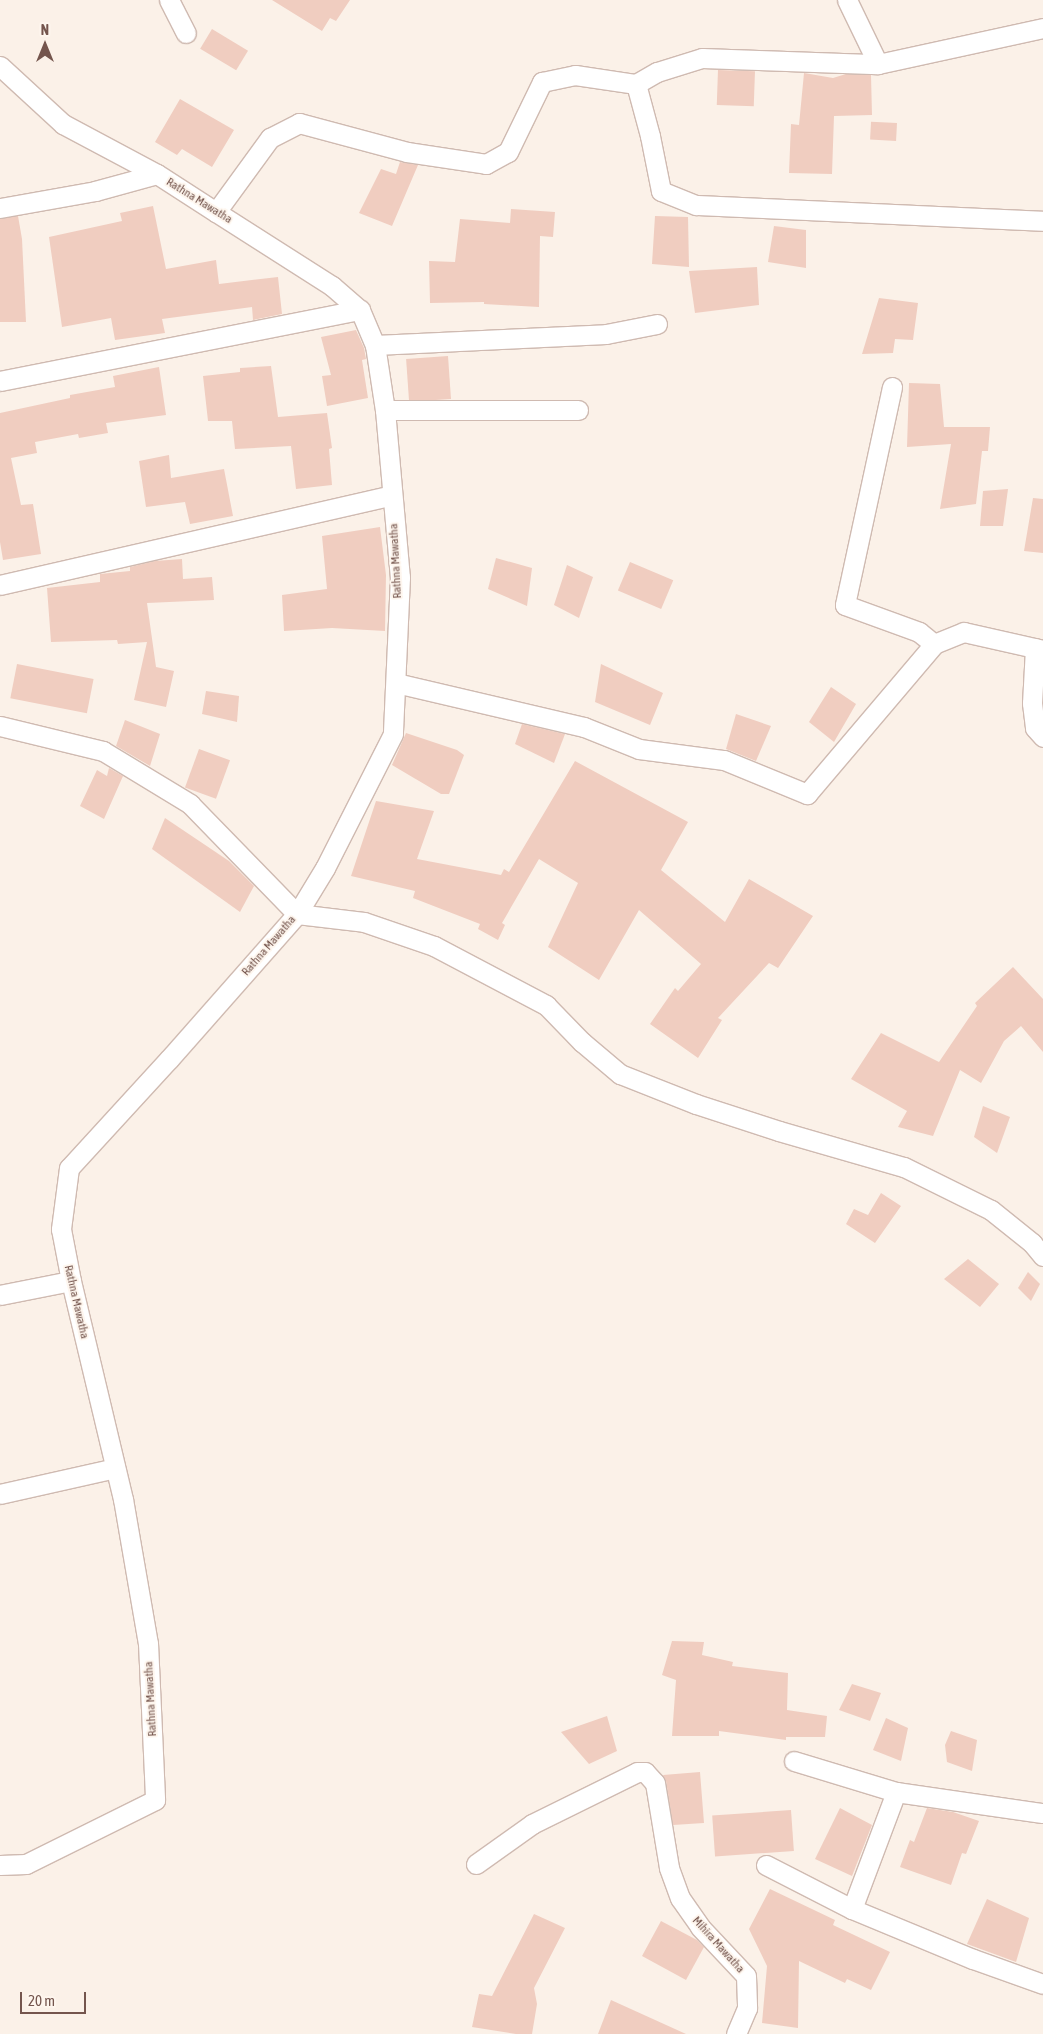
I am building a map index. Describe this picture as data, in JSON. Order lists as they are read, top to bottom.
{
  "streets": {
    "street": ["Rathna Mawatha", "Mihira Mawatha"]
  },
  "scale_bar": "20 m",
  "north": "top"
}
